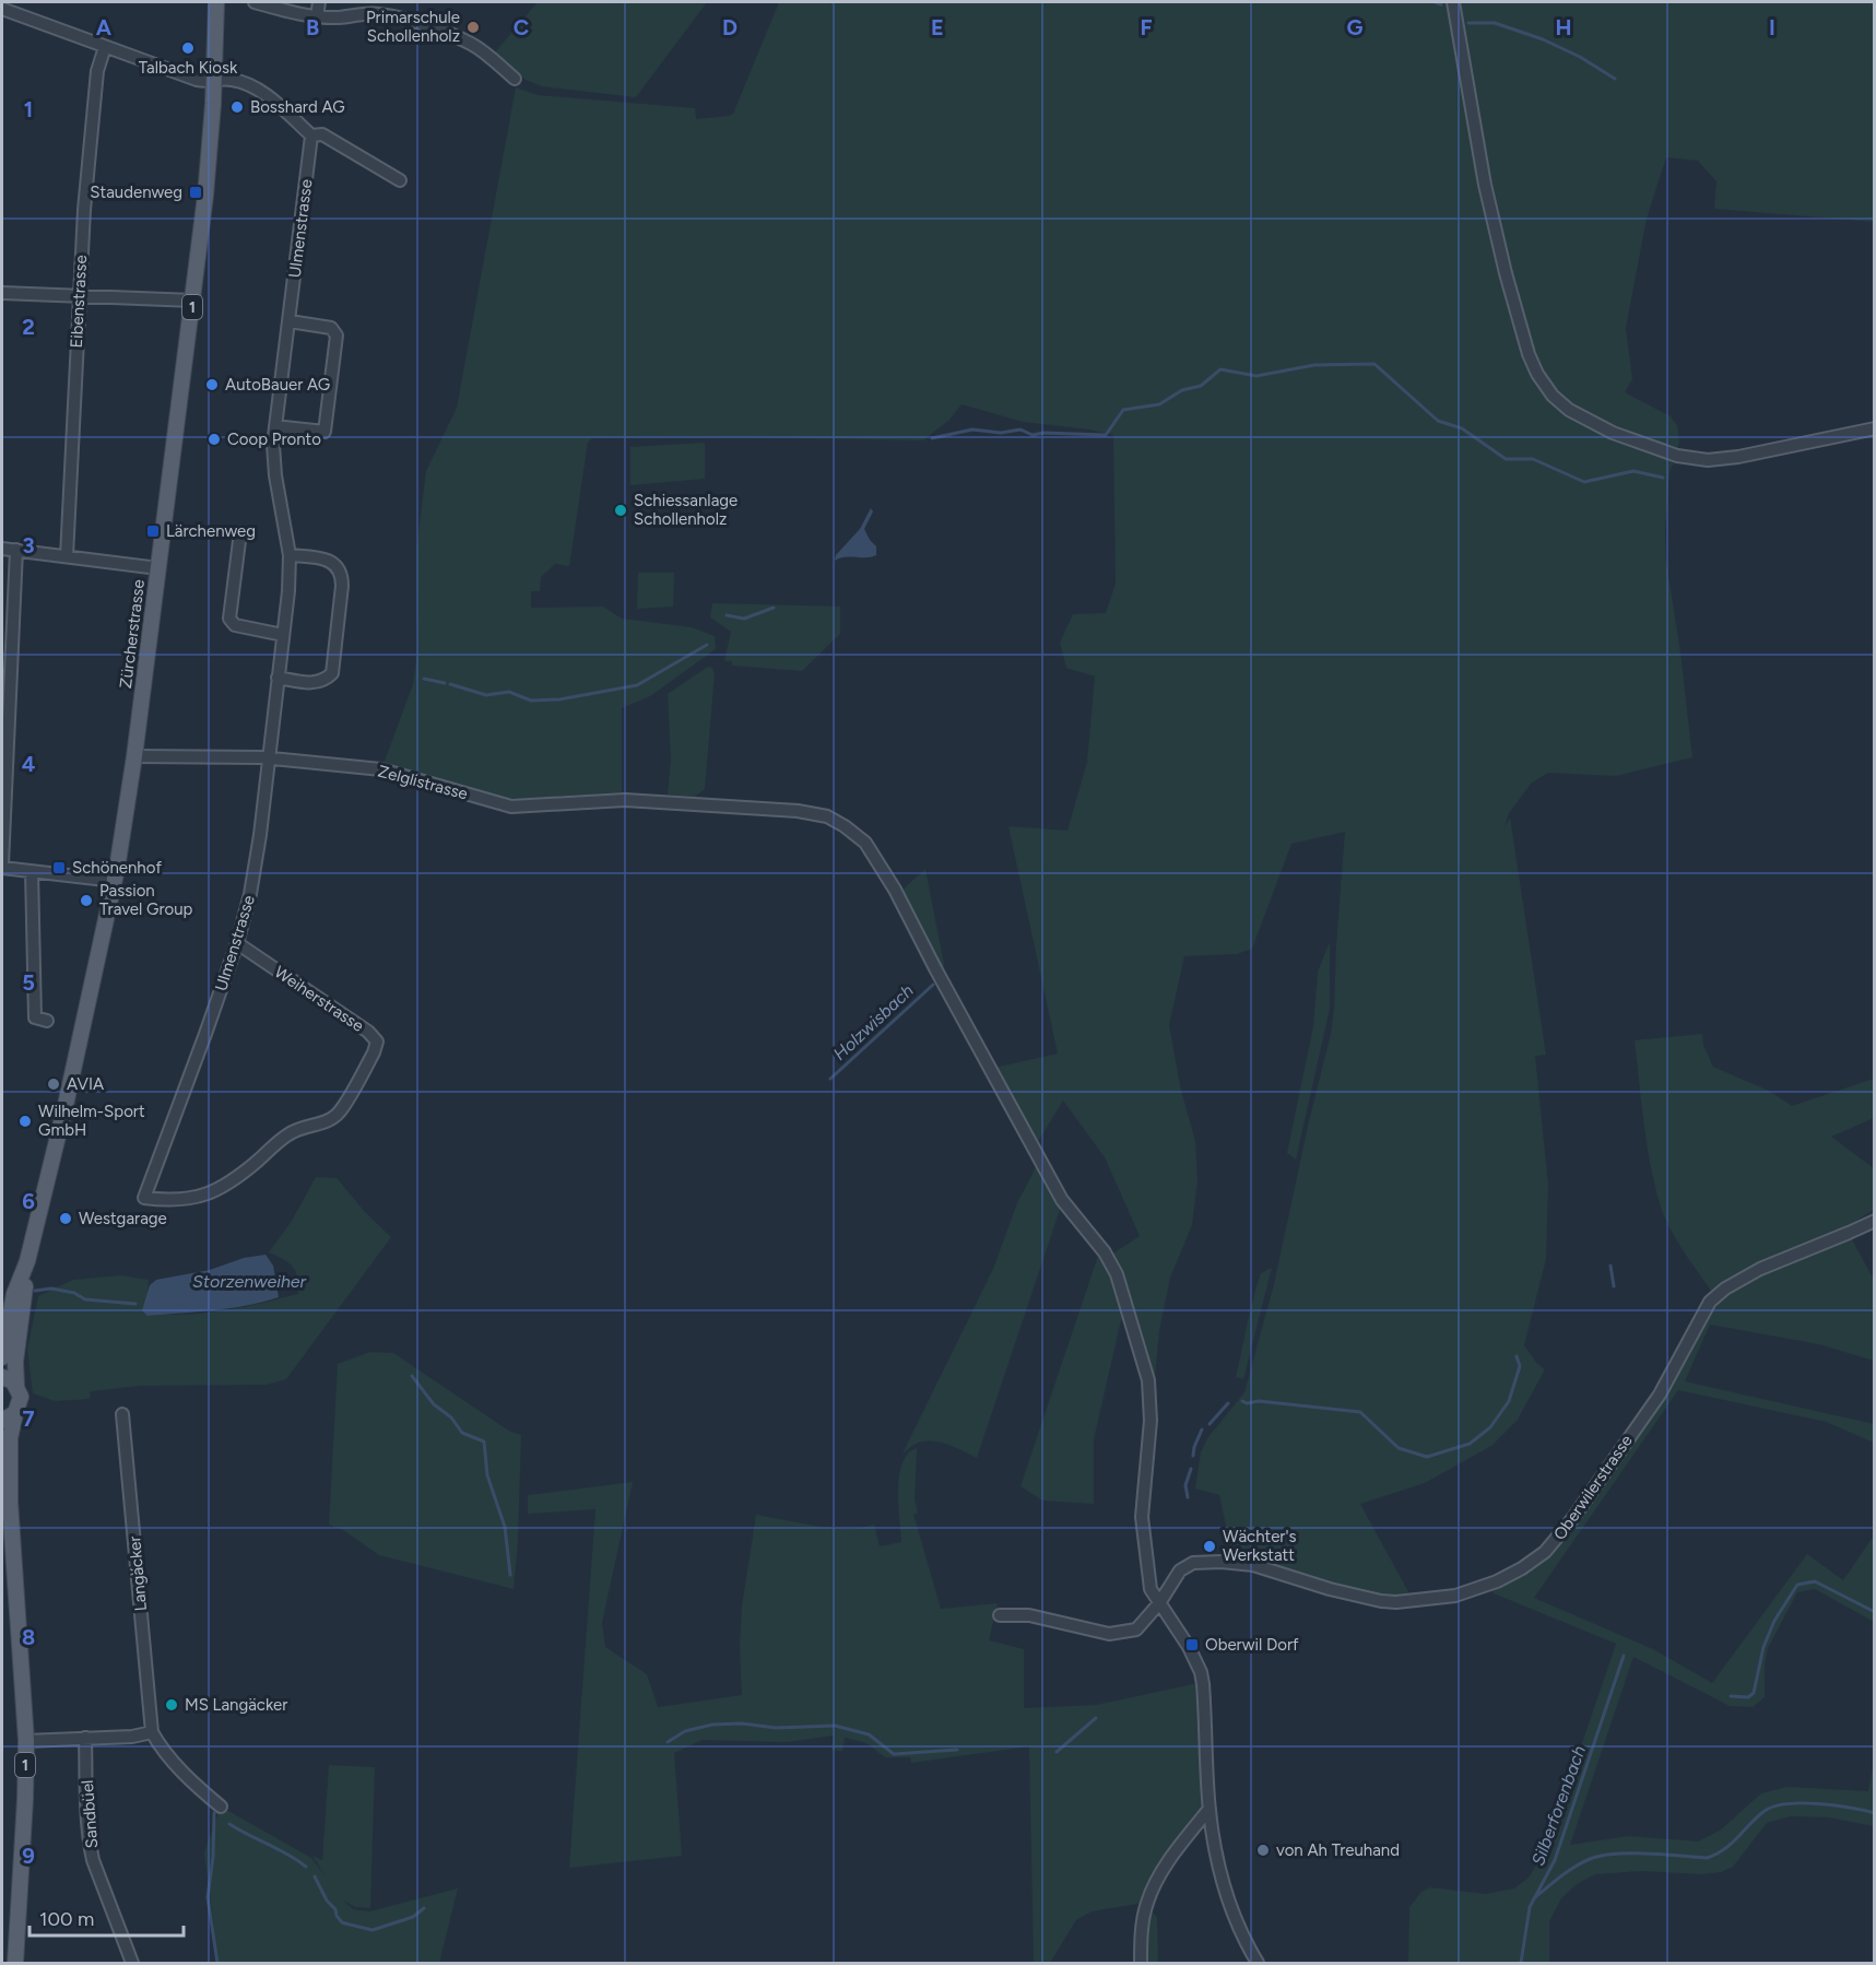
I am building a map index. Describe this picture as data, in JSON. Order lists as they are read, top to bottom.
{
  "streets": {
    "main road": ["1", "Zürcherstrasse"],
    "street": [
      "Ulmenstrasse",
      "Eibenstrasse",
      "Zelglistrasse",
      "Weiherstrasse",
      "Oberwilerstrasse",
      "Langäcker",
      "Sandbüel"
    ]
  },
  "crossings": [
    ["Ulmenstrasse", "Zelglistrasse"],
    ["Ulmenstrasse", "Weiherstrasse"],
    ["1", "Zürcherstrasse"],
    ["Zürcherstrasse", "Zelglistrasse"],
    ["Zelglistrasse", "Oberwilerstrasse"]
  ],
  "water": ["Holzwisbach", "Storzenweiher", "Silberforenbach"],
  "places": {
    "other": [
      "Primarschule Schollenholz",
      "Talbach Kiosk",
      "Bosshard AG",
      "AutoBauer AG",
      "Coop Pronto",
      "Schiessanlage Schollenholz",
      "Passion Travel Group",
      "AVIA",
      "Wilhelm-Sport GmbH",
      "Westgarage",
      "Wächter's Werkstatt",
      "MS Langäcker",
      "von Ah Treuhand"
    ],
    "transit": [
      "Staudenweg",
      "Lärchenweg",
      "Schönenhof",
      "Oberwil Dorf"
    ]
  },
  "scale_bar": "100 m",
  "grid": {
    "columns": [
      "A",
      "B",
      "C",
      "D",
      "E",
      "F",
      "G",
      "H",
      "I"
    ],
    "rows": [
      "1",
      "2",
      "3",
      "4",
      "5",
      "6",
      "7",
      "8",
      "9"
    ]
  }
}
